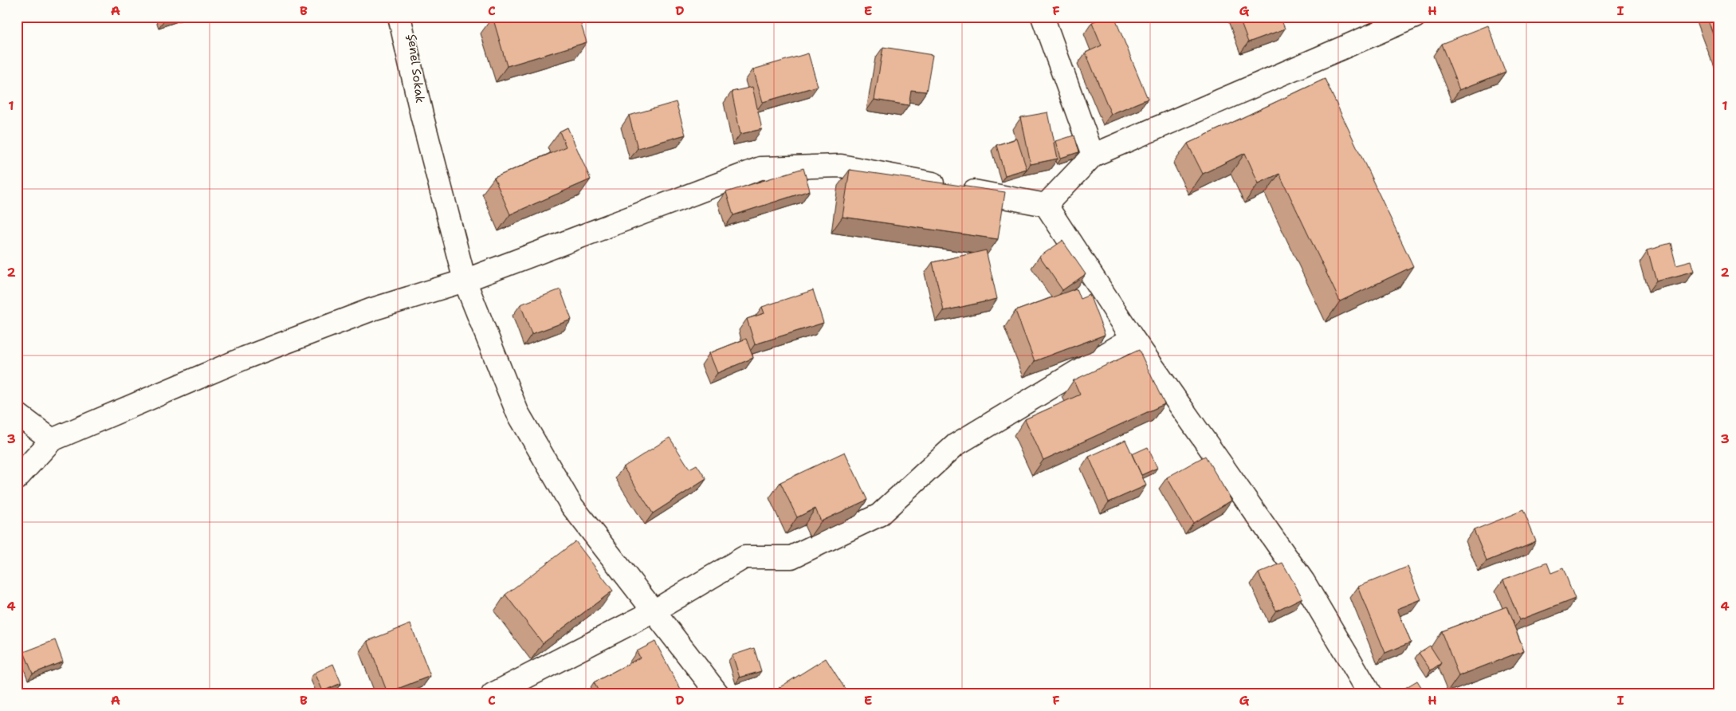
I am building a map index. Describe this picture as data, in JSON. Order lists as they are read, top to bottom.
{
  "streets": {
    "street": ["Şenel Sokak"]
  },
  "grid": {
    "columns": [
      "A",
      "B",
      "C",
      "D",
      "E",
      "F",
      "G",
      "H",
      "I"
    ],
    "rows": [
      "1",
      "2",
      "3",
      "4"
    ]
  }
}
